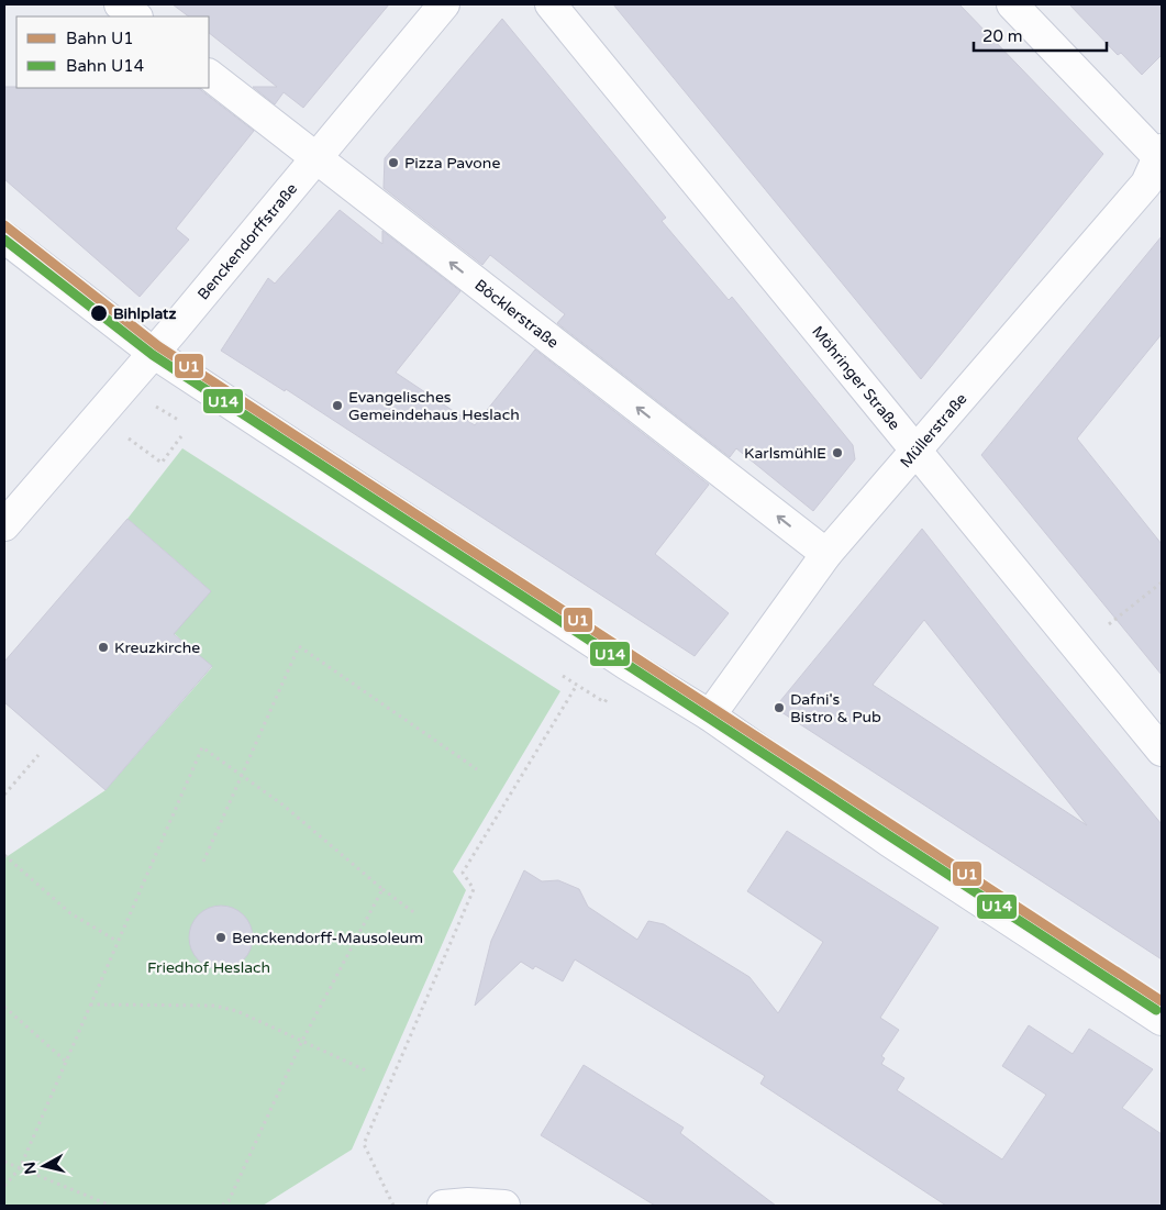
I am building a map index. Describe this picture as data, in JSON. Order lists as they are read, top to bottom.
{
  "streets": {
    "street": [
      "Benckendorffstraße",
      "Böcklerstraße",
      "Möhringer Straße",
      "Müllerstraße"
    ]
  },
  "crossings": [
    ["Benckendorffstraße", "Böcklerstraße"],
    ["Böcklerstraße", "Müllerstraße"],
    ["Möhringer Straße", "Müllerstraße"]
  ],
  "parks": ["Friedhof Heslach"],
  "places": [
    "Pizza Pavone",
    "Bihlplatz",
    "Evangelisches Gemeindehaus Heslach",
    "KarlsmühlE",
    "Kreuzkirche",
    "Dafni's Bistro & Pub",
    "Benckendorff-Mausoleum"
  ],
  "lines": ["rail line U1", "rail line U14"],
  "legend": ["Bahn U1", "Bahn U14"],
  "scale_bar": "20 m",
  "north": "left"
}
